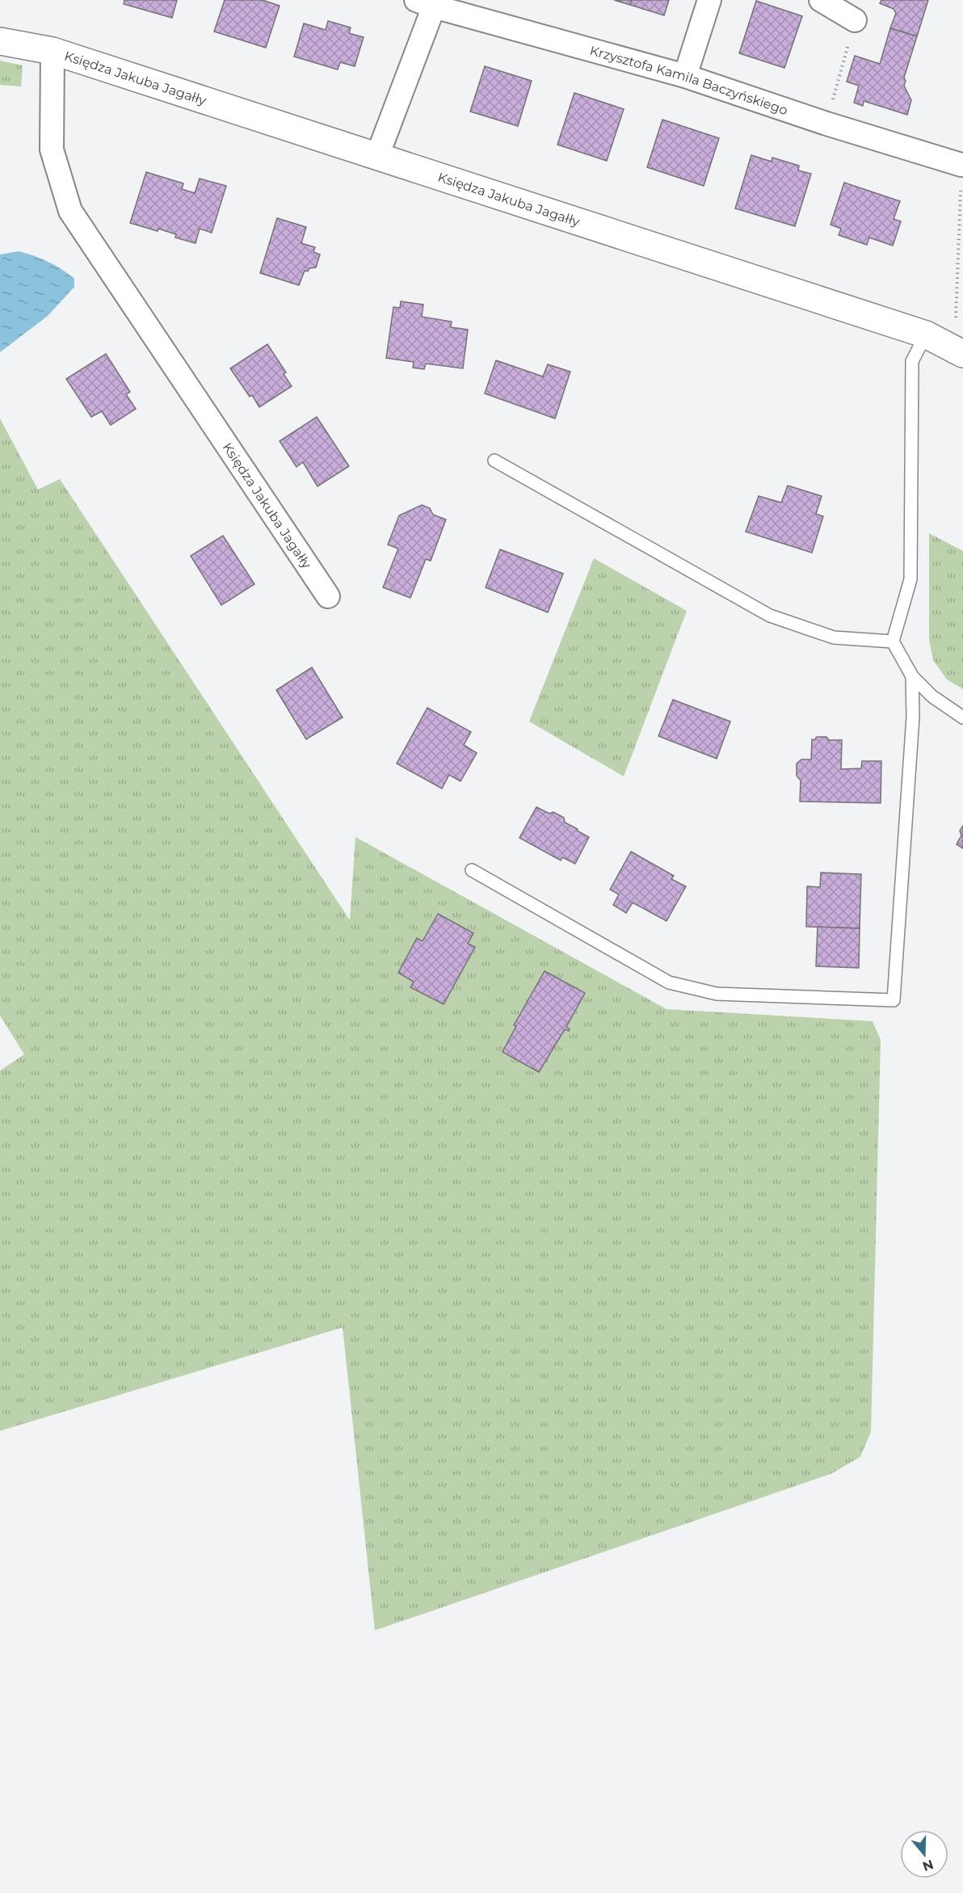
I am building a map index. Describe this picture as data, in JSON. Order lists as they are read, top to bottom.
{
  "streets": {
    "street": ["Księdza Jakuba Jagałły", "Krzysztofa Kamila Baczyńskiego"]
  },
  "north": "bottom"
}
